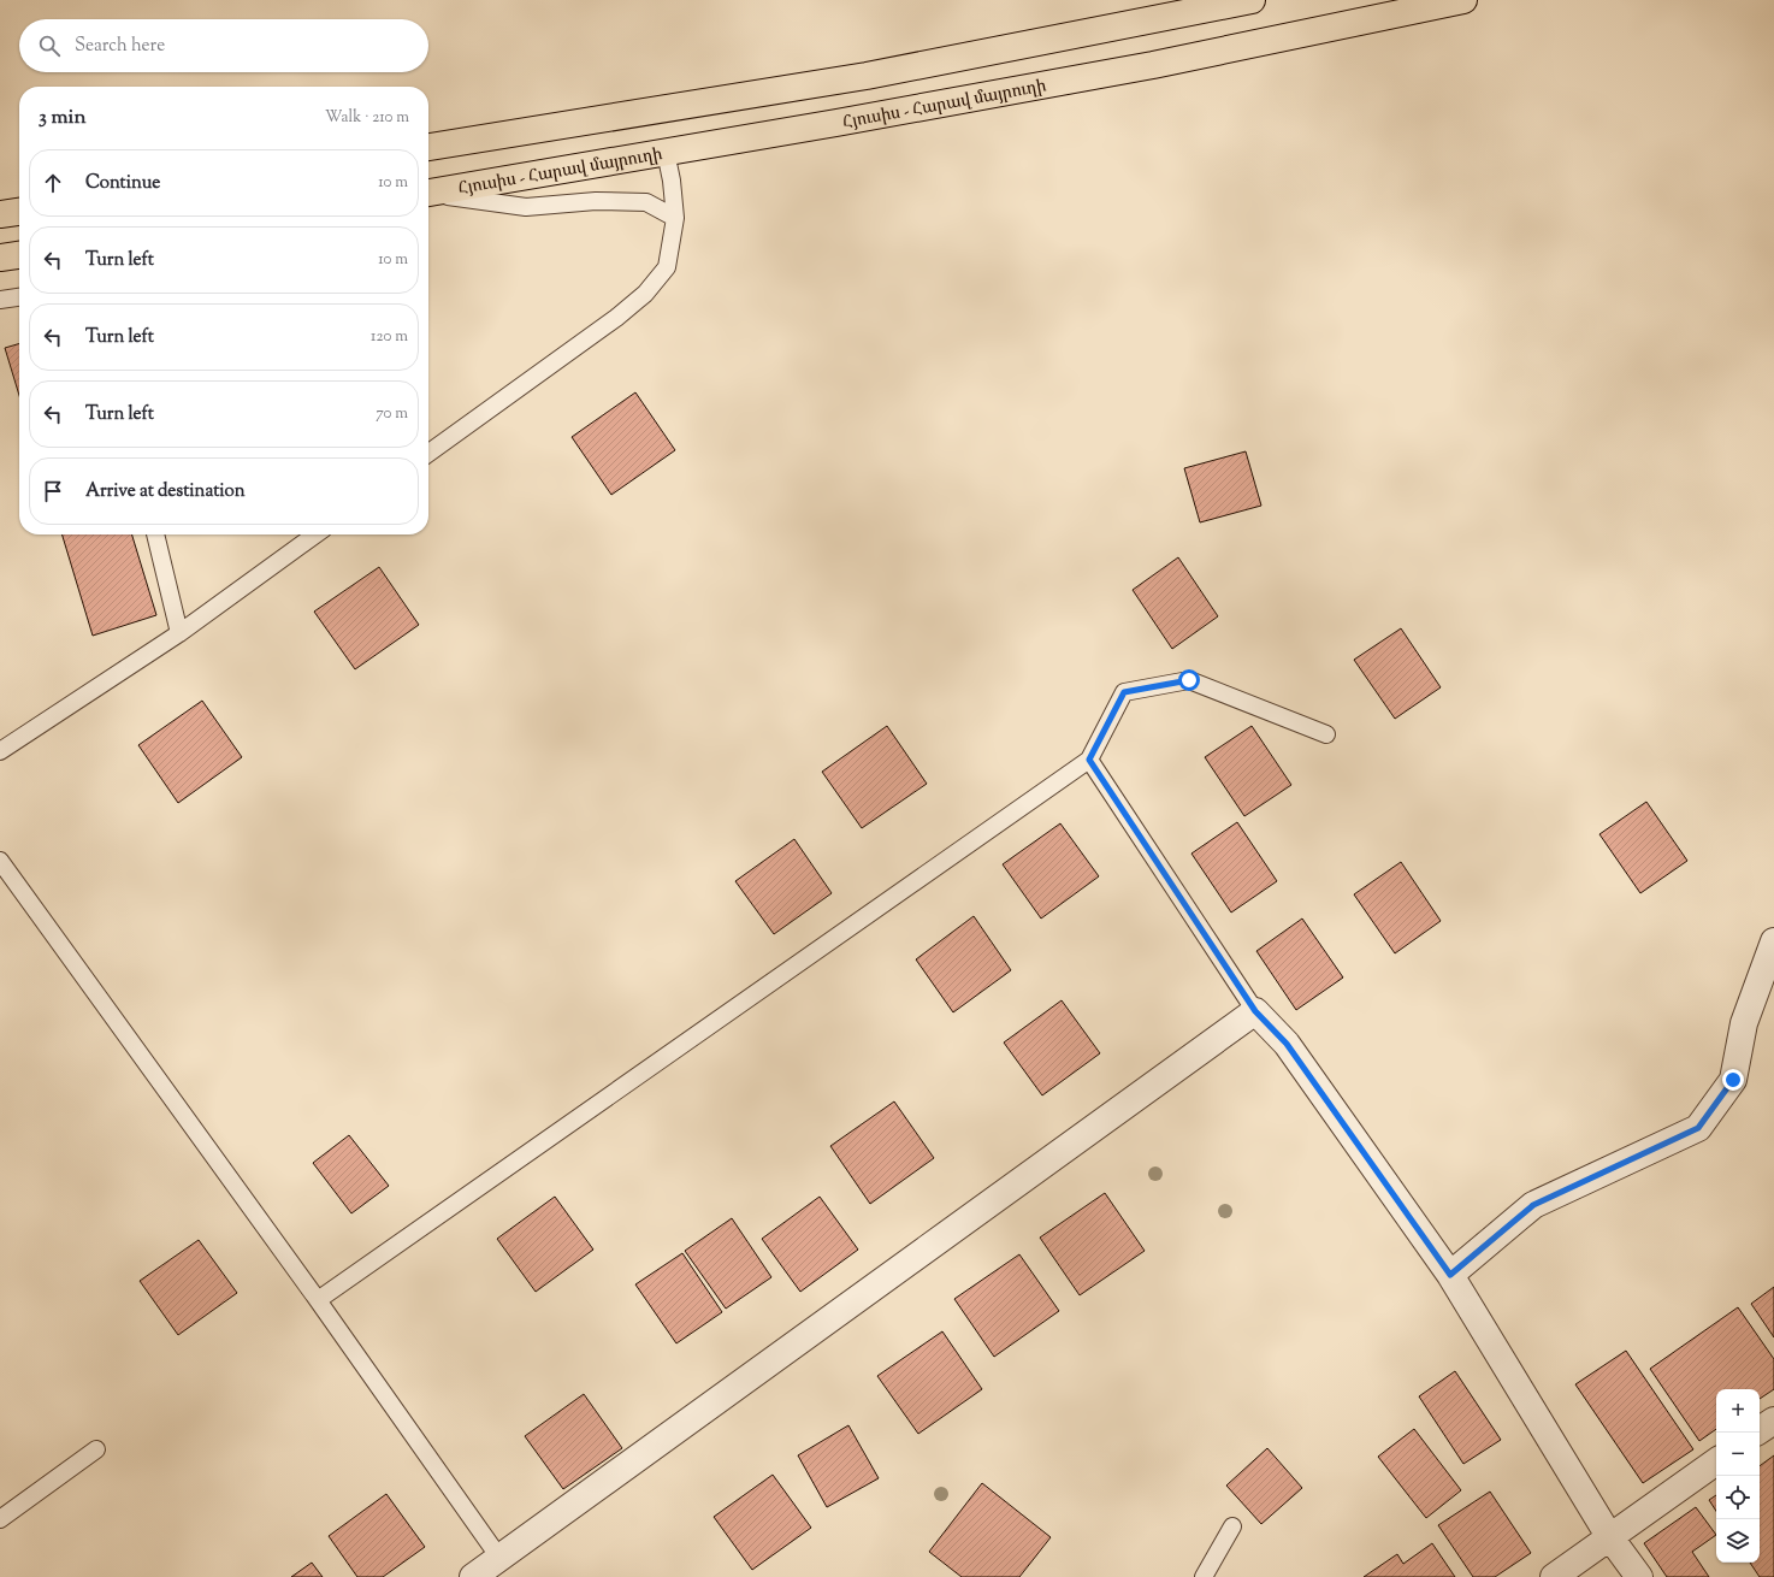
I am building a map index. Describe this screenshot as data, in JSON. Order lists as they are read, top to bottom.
{
  "streets": {
    "highway": ["Հյուսիս - Հարավ մայրուղի"]
  },
  "page": {
    "search": "Search here",
    "heading": ["3 min", "Walk · 210 m"],
    "list": [
      ["Continue", "10 m"],
      ["Turn left", "10 m"],
      ["Turn left", "120 m"],
      ["Turn left", "70 m"],
      "Arrive at destination"
    ],
    "map_buttons": ["+", "−"]
  }
}
